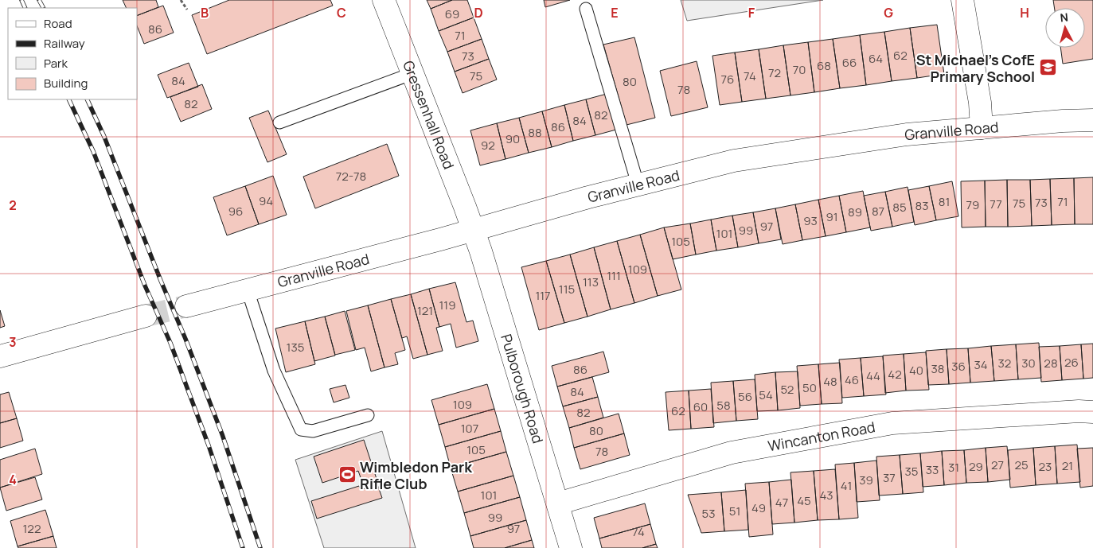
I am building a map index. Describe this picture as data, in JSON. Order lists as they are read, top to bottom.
{
  "streets": {
    "street": [
      "Gressenhall Road",
      "Granville Road",
      "Pulborough Road",
      "Wincanton Road"
    ]
  },
  "crossings": [
    ["Gressenhall Road", "Granville Road"],
    ["Gressenhall Road", "Pulborough Road"],
    ["Granville Road", "Pulborough Road"],
    ["Pulborough Road", "Wincanton Road"]
  ],
  "places": {
    "school or university": ["St Michael's CofE Primary School"],
    "sports": ["Wimbledon Park Rifle Club"]
  },
  "house_numbers": [
    "69",
    "86",
    "71",
    "62",
    "73",
    "64",
    "66",
    "68",
    "70",
    "72",
    "75",
    "74",
    "76",
    "84",
    "80",
    "78",
    "82",
    "82",
    "84",
    "86",
    "88",
    "90",
    "92",
    "72-78",
    "94",
    "81",
    "71",
    "73",
    "75",
    "77",
    "79",
    "83",
    "85",
    "96",
    "87",
    "89",
    "91",
    "93",
    "97",
    "99",
    "101",
    "105",
    "109",
    "111",
    "113",
    "115",
    "117",
    "119",
    "121",
    "135",
    "26",
    "32",
    "30",
    "28",
    "34",
    "36",
    "38",
    "86",
    "40",
    "42",
    "44",
    "46",
    "48",
    "50",
    "52",
    "84",
    "54",
    "56",
    "109",
    "58",
    "60",
    "62",
    "82",
    "107",
    "80",
    "105",
    "78",
    "27",
    "25",
    "21",
    "29",
    "23",
    "31",
    "33",
    "35",
    "37",
    "39",
    "41",
    "101",
    "43",
    "45",
    "47",
    "49",
    "51",
    "53",
    "99",
    "122",
    "97",
    "74"
  ],
  "legend": [
    "Road",
    "Railway",
    "Park",
    "Building"
  ],
  "north": "top",
  "grid": {
    "columns": [
      "B",
      "C",
      "D",
      "E",
      "F",
      "G",
      "H"
    ],
    "rows": ["2", "3", "4"]
  }
}
